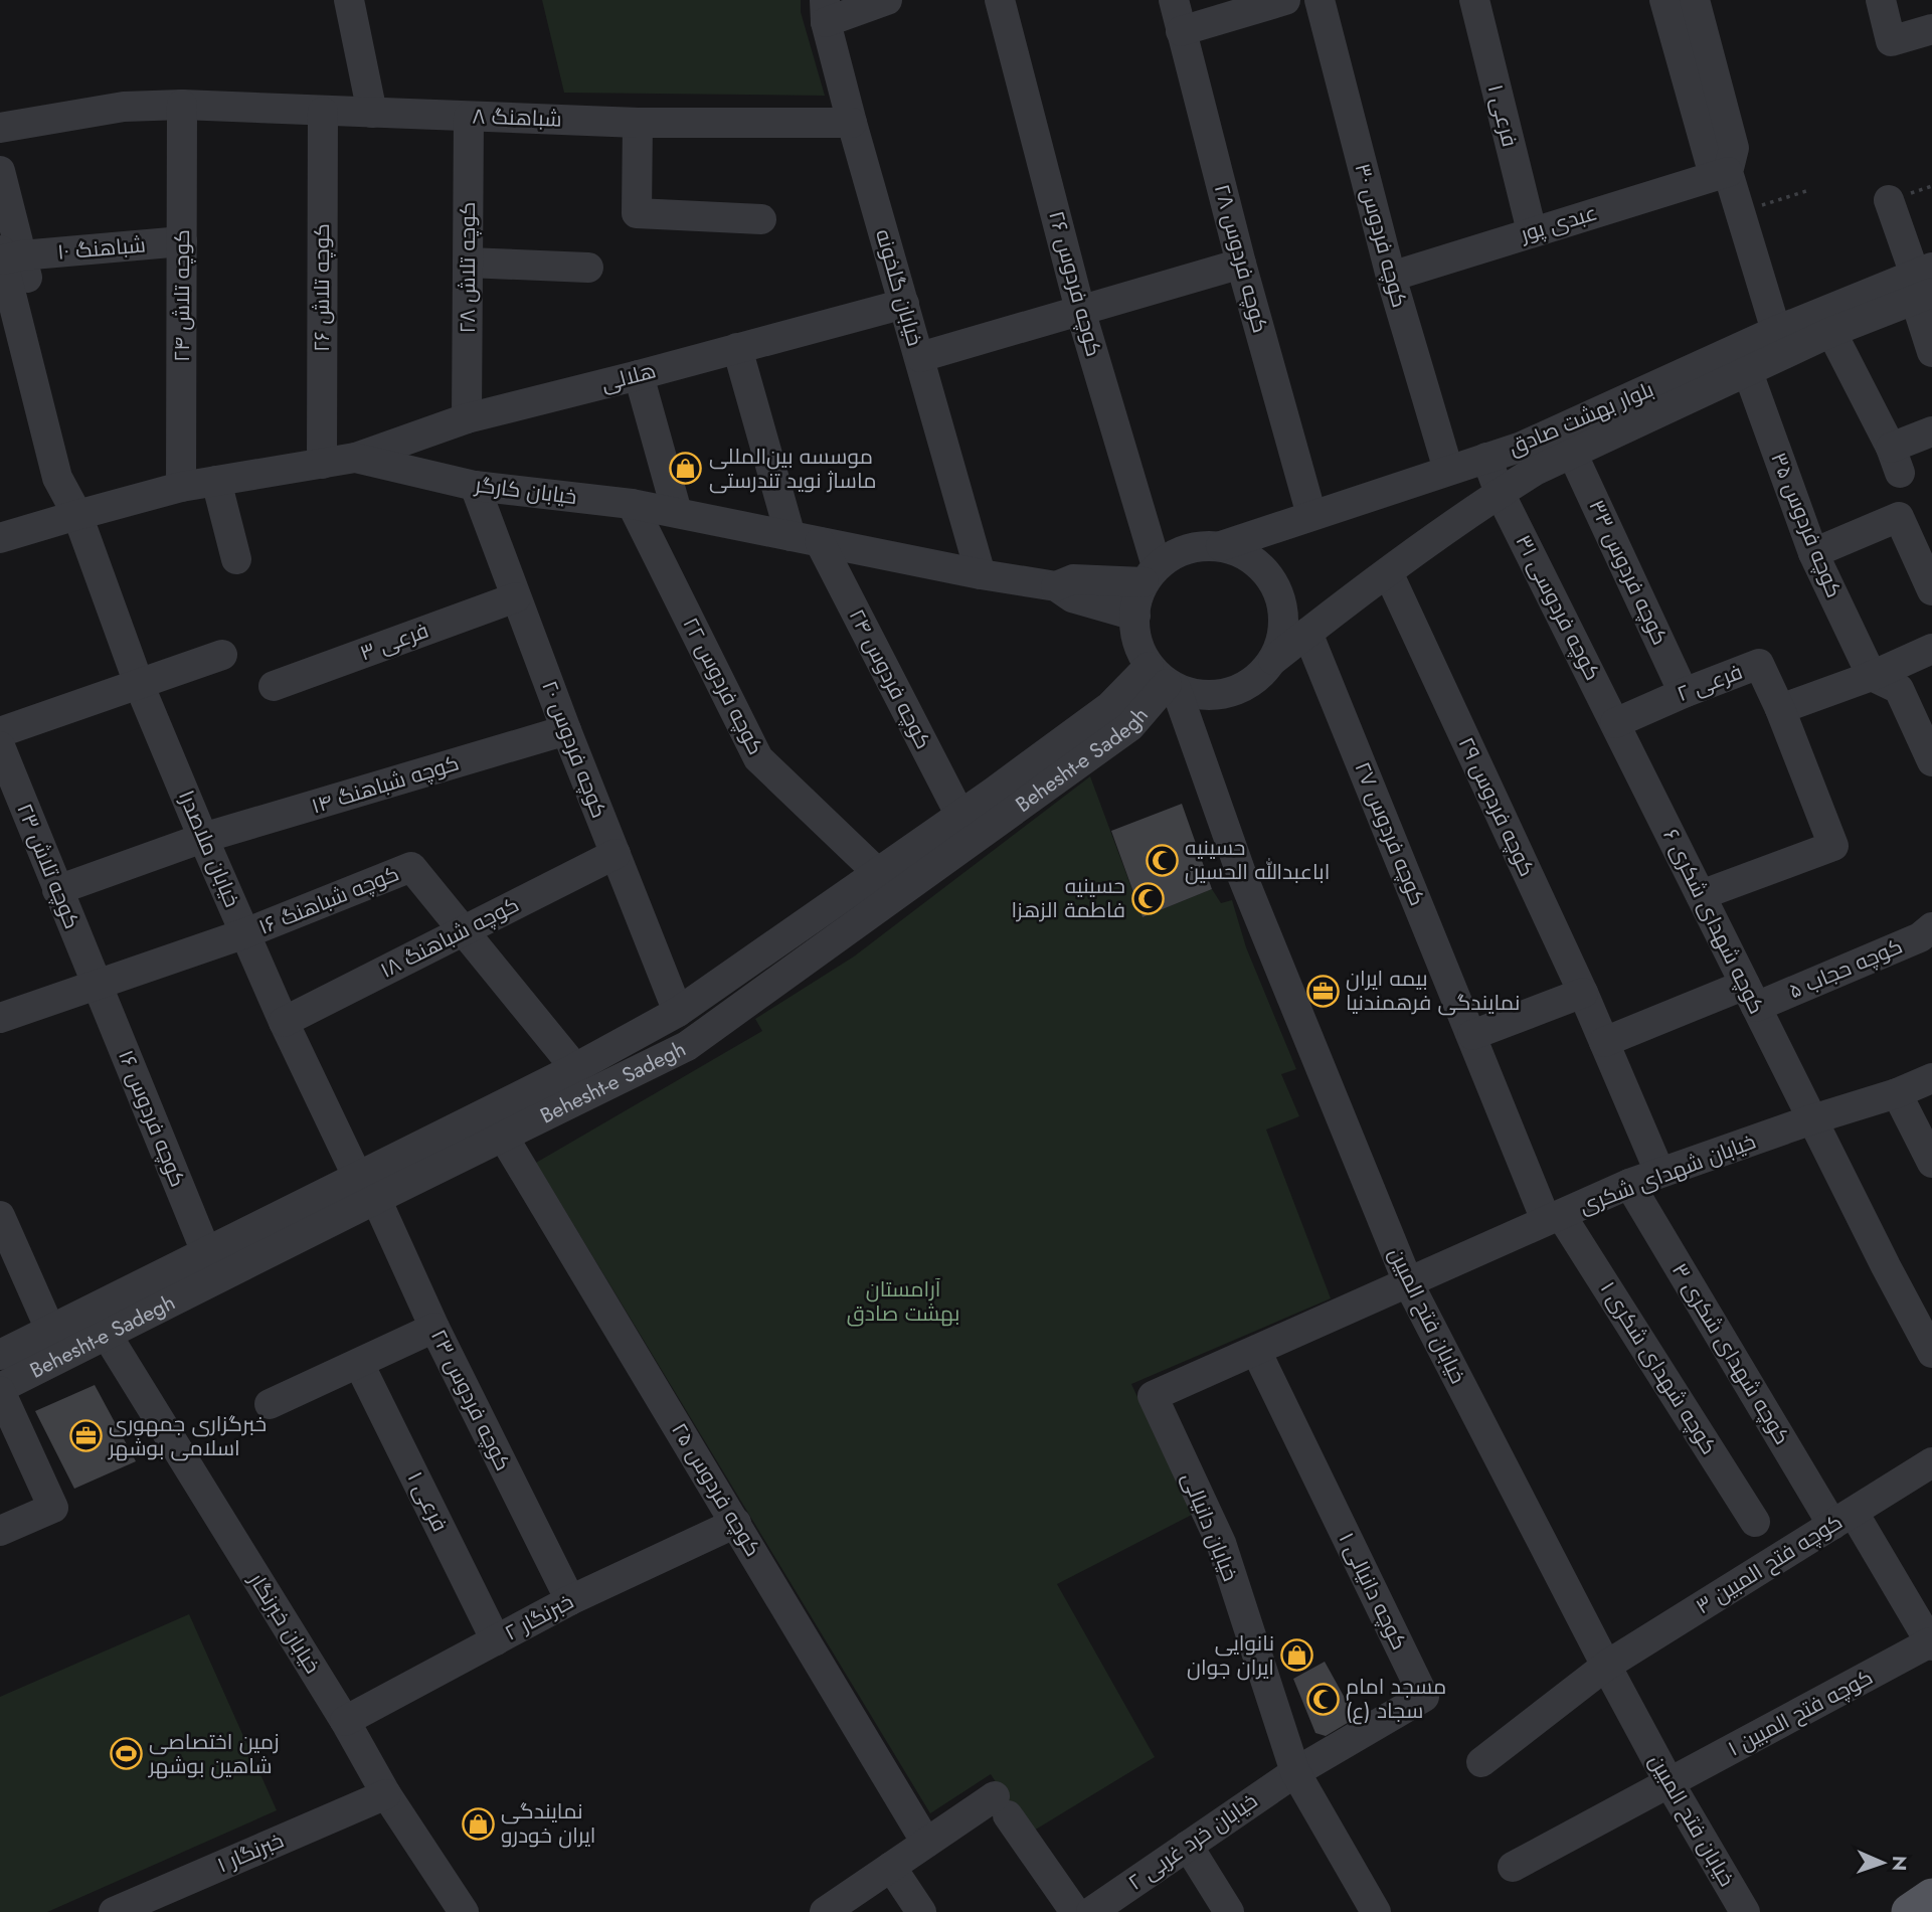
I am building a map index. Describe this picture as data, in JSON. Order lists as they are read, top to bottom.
{
  "streets": {
    "street": [
      "فرعی ۱",
      "شباهنگ ۸",
      "عبدی پور",
      "کوچه فردوس ۳۰",
      "شباهنگ ۱۰",
      "کوچه فردوس ۲۸",
      "کوچه تلاش ۲۸",
      "کوچه فردوس ۲۶",
      "کوچه تلاش ۲۶",
      "خیابان گلخونه",
      "کوچه تلاش ۲۴",
      "هلالی",
      "بلوار بهشت صادق",
      "خیابان کارگر",
      "کوچه فردوس ۳۵",
      "کوچه فردوس ۳۳",
      "کوچه فردوسی ۳۱",
      "فرعی ۳",
      "کوچه فردوس ۲۴",
      "فرعی ۲",
      "کوچه فردوس ۲۲",
      "کوچه فردوس ۲۰",
      "Behesht-e Sadegh",
      "کوچه شباهنگ ۱۴",
      "کوچه فردوس ۲۹",
      "کوچه فردوس ۲۷",
      "خیابان ملاصدرا",
      "کوچه تلاش ۲۳",
      "کوچه شباهنگ ۱۶",
      "کوچه شهدای شکری ۶",
      "کوچه شباهنگ ۱۸",
      "کوچه حجاب ۵",
      "کوچه فردوس ۱۶",
      "خیابان شهدای شکری",
      "خیابان فتح المبین",
      "کوچه شهدای شکری ۳",
      "کوچه شهدای شکری ۱",
      "کوچه فردوس ۲۳",
      "کوچه فردوس ۲۵",
      "خیابان دانیالی",
      "کوچه فتح المبین ۳",
      "کوچه دانیالی ۱",
      "خبرنگار ۲",
      "خیابان خبرنگار",
      "کوچه فتح المبین ۱",
      "خیابان خرد غربی ۲",
      "خبرنگار ۱"
    ]
  },
  "crossings": [
    ["فرعی ۱", "عبدی پور"],
    ["فرعی ۱", "خبرنگار ۲"],
    ["شباهنگ ۸", "کوچه تلاش ۲۸"],
    ["شباهنگ ۸", "کوچه تلاش ۲۶"],
    ["شباهنگ ۸", "خیابان گلخونه"],
    ["شباهنگ ۸", "کوچه تلاش ۲۴"],
    ["عبدی پور", "کوچه فردوس ۳۰"],
    ["کوچه فردوس ۳۰", "بلوار بهشت صادق"],
    ["شباهنگ ۱۰", "کوچه تلاش ۲۴"],
    ["شباهنگ ۱۰", "خیابان ملاصدرا"],
    ["کوچه فردوس ۲۸", "بلوار بهشت صادق"],
    ["کوچه تلاش ۲۸", "هلالی"],
    ["کوچه فردوس ۲۶", "بلوار بهشت صادق"],
    ["کوچه فردوس ۲۶", "خیابان کارگر"],
    ["کوچه فردوس ۲۶", "Behesht-e Sadegh"],
    ["کوچه فردوس ۲۶", "خیابان فتح المبین"],
    ["کوچه تلاش ۲۶", "خیابان کارگر"],
    ["خیابان گلخونه", "هلالی"],
    ["خیابان گلخونه", "خیابان کارگر"],
    ["کوچه تلاش ۲۴", "خیابان کارگر"],
    ["هلالی", "خیابان کارگر"],
    ["بلوار بهشت صادق", "خیابان کارگر"],
    ["بلوار بهشت صادق", "کوچه فردوس ۳۵"],
    ["بلوار بهشت صادق", "کوچه فردوس ۳۳"],
    ["بلوار بهشت صادق", "کوچه فردوسی ۳۱"],
    ["بلوار بهشت صادق", "Behesht-e Sadegh"],
    ["بلوار بهشت صادق", "کوچه فردوس ۲۹"],
    ["بلوار بهشت صادق", "کوچه فردوس ۲۷"],
    ["بلوار بهشت صادق", "خیابان فتح المبین"],
    ["خیابان کارگر", "کوچه فردوس ۲۴"],
    ["خیابان کارگر", "کوچه فردوس ۲۲"],
    ["خیابان کارگر", "کوچه فردوس ۲۰"],
    ["خیابان کارگر", "Behesht-e Sadegh"],
    ["خیابان کارگر", "خیابان ملاصدرا"],
    ["خیابان کارگر", "خیابان فتح المبین"],
    ["کوچه فردوس ۳۳", "فرعی ۲"],
    ["کوچه فردوسی ۳۱", "فرعی ۲"],
    ["کوچه فردوسی ۳۱", "کوچه شهدای شکری ۶"],
    ["فرعی ۳", "کوچه فردوس ۲۰"],
    ["کوچه فردوس ۲۴", "Behesht-e Sadegh"],
    ["فرعی ۲", "کوچه شهدای شکری ۶"],
    ["کوچه فردوس ۲۲", "Behesht-e Sadegh"],
    ["کوچه فردوس ۲۰", "Behesht-e Sadegh"],
    ["کوچه فردوس ۲۰", "کوچه شباهنگ ۱۴"],
    ["کوچه فردوس ۲۰", "کوچه شباهنگ ۱۸"],
    ["Behesht-e Sadegh", "خیابان ملاصدرا"],
    ["Behesht-e Sadegh", "کوچه فردوس ۱۶"],
    ["Behesht-e Sadegh", "خیابان فتح المبین"],
    ["Behesht-e Sadegh", "کوچه فردوس ۲۳"],
    ["Behesht-e Sadegh", "کوچه فردوس ۲۵"],
    ["Behesht-e Sadegh", "خیابان خبرنگار"],
    ["کوچه شباهنگ ۱۴", "خیابان ملاصدرا"],
    ["کوچه شباهنگ ۱۴", "کوچه تلاش ۲۳"],
    ["کوچه فردوس ۲۹", "کوچه حجاب ۵"],
    ["کوچه فردوس ۲۹", "خیابان شهدای شکری"],
    ["کوچه فردوس ۲۷", "خیابان شهدای شکری"],
    ["کوچه فردوس ۲۷", "کوچه شهدای شکری ۱"],
    ["خیابان ملاصدرا", "کوچه شباهنگ ۱۶"],
    ["خیابان ملاصدرا", "کوچه شباهنگ ۱۸"],
    ["کوچه تلاش ۲۳", "کوچه شباهنگ ۱۶"],
    ["کوچه تلاش ۲۳", "کوچه فردوس ۱۶"],
    ["کوچه شباهنگ ۱۶", "کوچه شباهنگ ۱۸"],
    ["کوچه شباهنگ ۱۶", "کوچه فردوس ۱۶"],
    ["کوچه شهدای شکری ۶", "کوچه حجاب ۵"],
    ["کوچه شهدای شکری ۶", "خیابان شهدای شکری"],
    ["خیابان شهدای شکری", "خیابان فتح المبین"],
    ["خیابان شهدای شکری", "کوچه شهدای شکری ۳"],
    ["خیابان شهدای شکری", "کوچه شهدای شکری ۱"],
    ["خیابان شهدای شکری", "خیابان دانیالی"],
    ["خیابان فتح المبین", "خیابان دانیالی"],
    ["خیابان فتح المبین", "کوچه فتح المبین ۳"],
    ["خیابان فتح المبین", "کوچه فتح المبین ۱"],
    ["کوچه شهدای شکری ۳", "کوچه فتح المبین ۳"],
    ["کوچه شهدای شکری ۳", "کوچه فتح المبین ۱"],
    ["کوچه فردوس ۲۳", "خبرنگار ۲"],
    ["کوچه فردوس ۲۵", "خبرنگار ۲"],
    ["خیابان دانیالی", "کوچه دانیالی ۱"],
    ["خیابان دانیالی", "خیابان خرد غربی ۲"],
    ["کوچه دانیالی ۱", "خیابان خرد غربی ۲"],
    ["خبرنگار ۲", "خیابان خبرنگار"],
    ["خیابان خبرنگار", "خبرنگار ۱"]
  ],
  "parks": ["آرامستان بهشت صادق"],
  "places": {
    "shop": ["موسسه بین‌المللی ماساژ نوید تندرستی", "نانوایی ایران جوان", "نمایندگی ایران خودرو"],
    "mosque": ["حسینیه اباعبدالله الحسین", "حسینیه فاطمة الزهزا", "مسجد امام سجاد (ع)"],
    "office": ["بیمه ایران نمایندگی فرهمندنیا", "خبرگزاری جمهوری اسلامی بوشهر"],
    "sports": ["زمین اختصاصی شاهین بوشهر"]
  },
  "north": "right"
}
